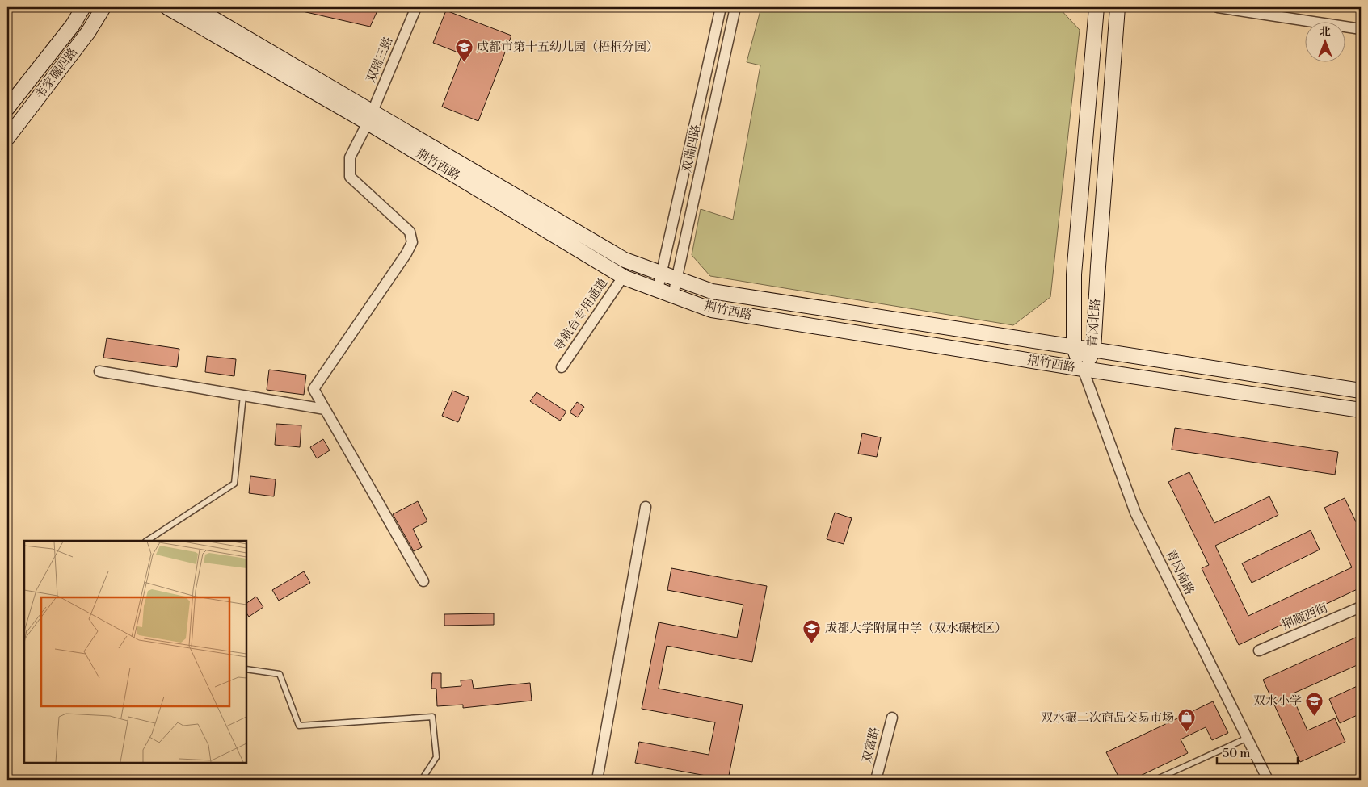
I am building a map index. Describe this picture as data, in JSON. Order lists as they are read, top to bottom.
{
  "streets": {
    "main road": ["韦家碾四路", "荆竹西路", "青冈北路"],
    "street": [
      "双瑞三路",
      "双瑞四路",
      "导航台专用通道",
      "青冈南路",
      "荆顺西街",
      "双富路"
    ]
  },
  "crossings": [
    ["双瑞三路", "荆竹西路"],
    ["双瑞四路", "荆竹西路"],
    ["荆竹西路", "导航台专用通道"],
    ["荆竹西路", "青冈北路"],
    ["荆竹西路", "青冈南路"],
    ["青冈北路", "青冈南路"]
  ],
  "places": {
    "school or university": ["成都市第十五幼儿园（梧桐分园）", "成都大学附属中学（双水碾校区）", "双水小学"],
    "shop": ["双水碾二次商品交易市场"]
  },
  "scale_bar": "50 m",
  "north": "top"
}
